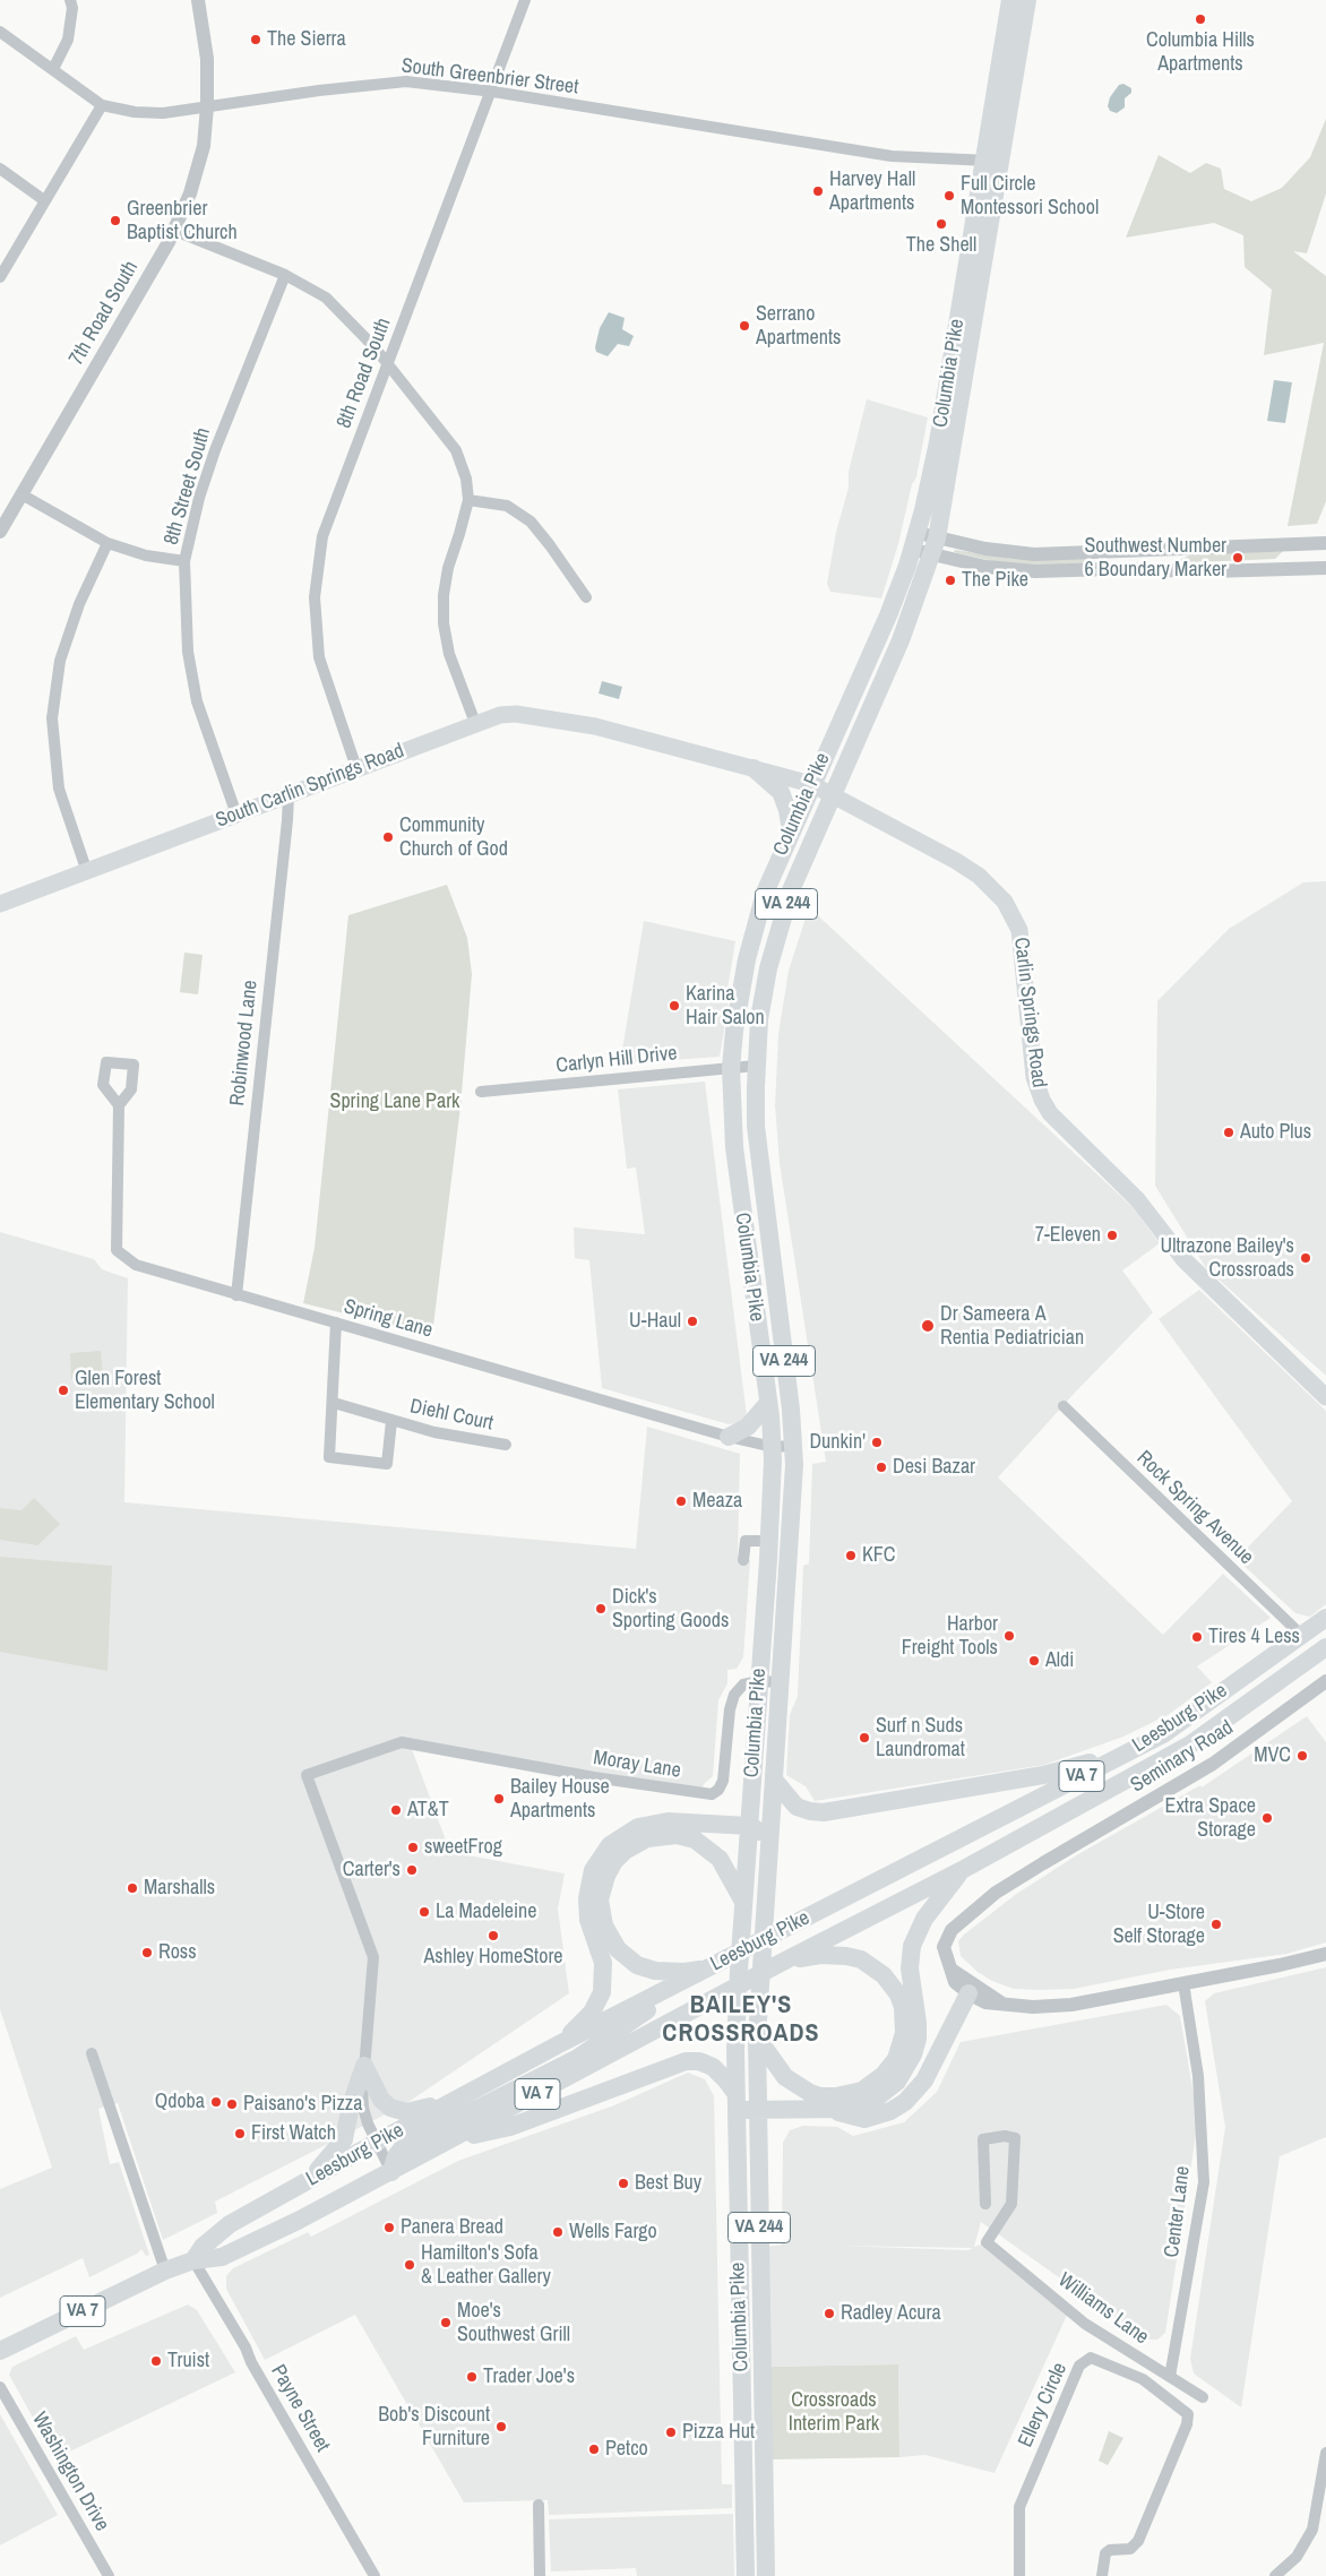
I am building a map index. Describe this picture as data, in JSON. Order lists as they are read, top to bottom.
{
  "streets": {
    "main road": [
      "Columbia Pike",
      "South Carlin Springs Road",
      "VA 244",
      "Carlin Springs Road",
      "Leesburg Pike",
      "VA 7"
    ],
    "street": [
      "South Greenbrier Street",
      "7th Road South",
      "8th Road South",
      "8th Street South",
      "Robinwood Lane",
      "Carlyn Hill Drive",
      "Spring Lane",
      "Diehl Court",
      "Rock Spring Avenue",
      "Seminary Road",
      "Moray Lane",
      "Center Lane",
      "Williams Lane",
      "Ellery Circle",
      "Payne Street",
      "Washington Drive"
    ]
  },
  "crossings": [
    ["South Greenbrier Street", "7th Road South"],
    ["South Greenbrier Street", "8th Road South"],
    ["South Greenbrier Street", "Columbia Pike"],
    ["8th Road South", "South Carlin Springs Road"],
    ["Columbia Pike", "Carlin Springs Road"],
    ["Columbia Pike", "Carlyn Hill Drive"],
    ["Columbia Pike", "Spring Lane"],
    ["Columbia Pike", "Moray Lane"],
    ["8th Street South", "South Carlin Springs Road"],
    ["South Carlin Springs Road", "Carlin Springs Road"],
    ["South Carlin Springs Road", "Robinwood Lane"],
    ["Robinwood Lane", "Spring Lane"],
    ["Spring Lane", "Diehl Court"],
    ["Rock Spring Avenue", "Leesburg Pike"],
    ["Leesburg Pike", "Payne Street"],
    ["Center Lane", "Williams Lane"]
  ],
  "districts": ["BAILEY'S CROSSROADS"],
  "parks": ["Spring Lane Park", "Crossroads Interim Park"],
  "places": [
    "Columbia Hills Apartments",
    "The Sierra",
    "Harvey Hall Apartments",
    "Full Circle Montessori School",
    "Greenbrier Baptist Church",
    "The Shell",
    "Serrano Apartments",
    "Southwest Number 6 Boundary Marker",
    "The Pike",
    "Community Church of God",
    "Karina Hair Salon",
    "Auto Plus",
    "7-Eleven",
    "Ultrazone Bailey's Crossroads",
    "U-Haul",
    "Dr Sameera A Rentia Pediatrician",
    "Glen Forest Elementary School",
    "Dunkin'",
    "Desi Bazar",
    "Meaza",
    "KFC",
    "Dick's Sporting Goods",
    "Harbor Freight Tools",
    "Tires 4 Less",
    "Aldi",
    "Surf n Suds Laundromat",
    "MVC",
    "Bailey House Apartments",
    "AT&T",
    "Extra Space Storage",
    "sweetFrog",
    "Carter's",
    "Marshalls",
    "La Madeleine",
    "U-Store Self Storage",
    "Ashley HomeStore",
    "Ross",
    "Qdoba",
    "Paisano's Pizza",
    "First Watch",
    "Best Buy",
    "Panera Bread",
    "Wells Fargo",
    "Hamilton's Sofa & Leather Gallery",
    "Radley Acura",
    "Moe's Southwest Grill",
    "Truist",
    "Trader Joe's",
    "Bob's Discount Furniture",
    "Pizza Hut",
    "Petco"
  ]
}
